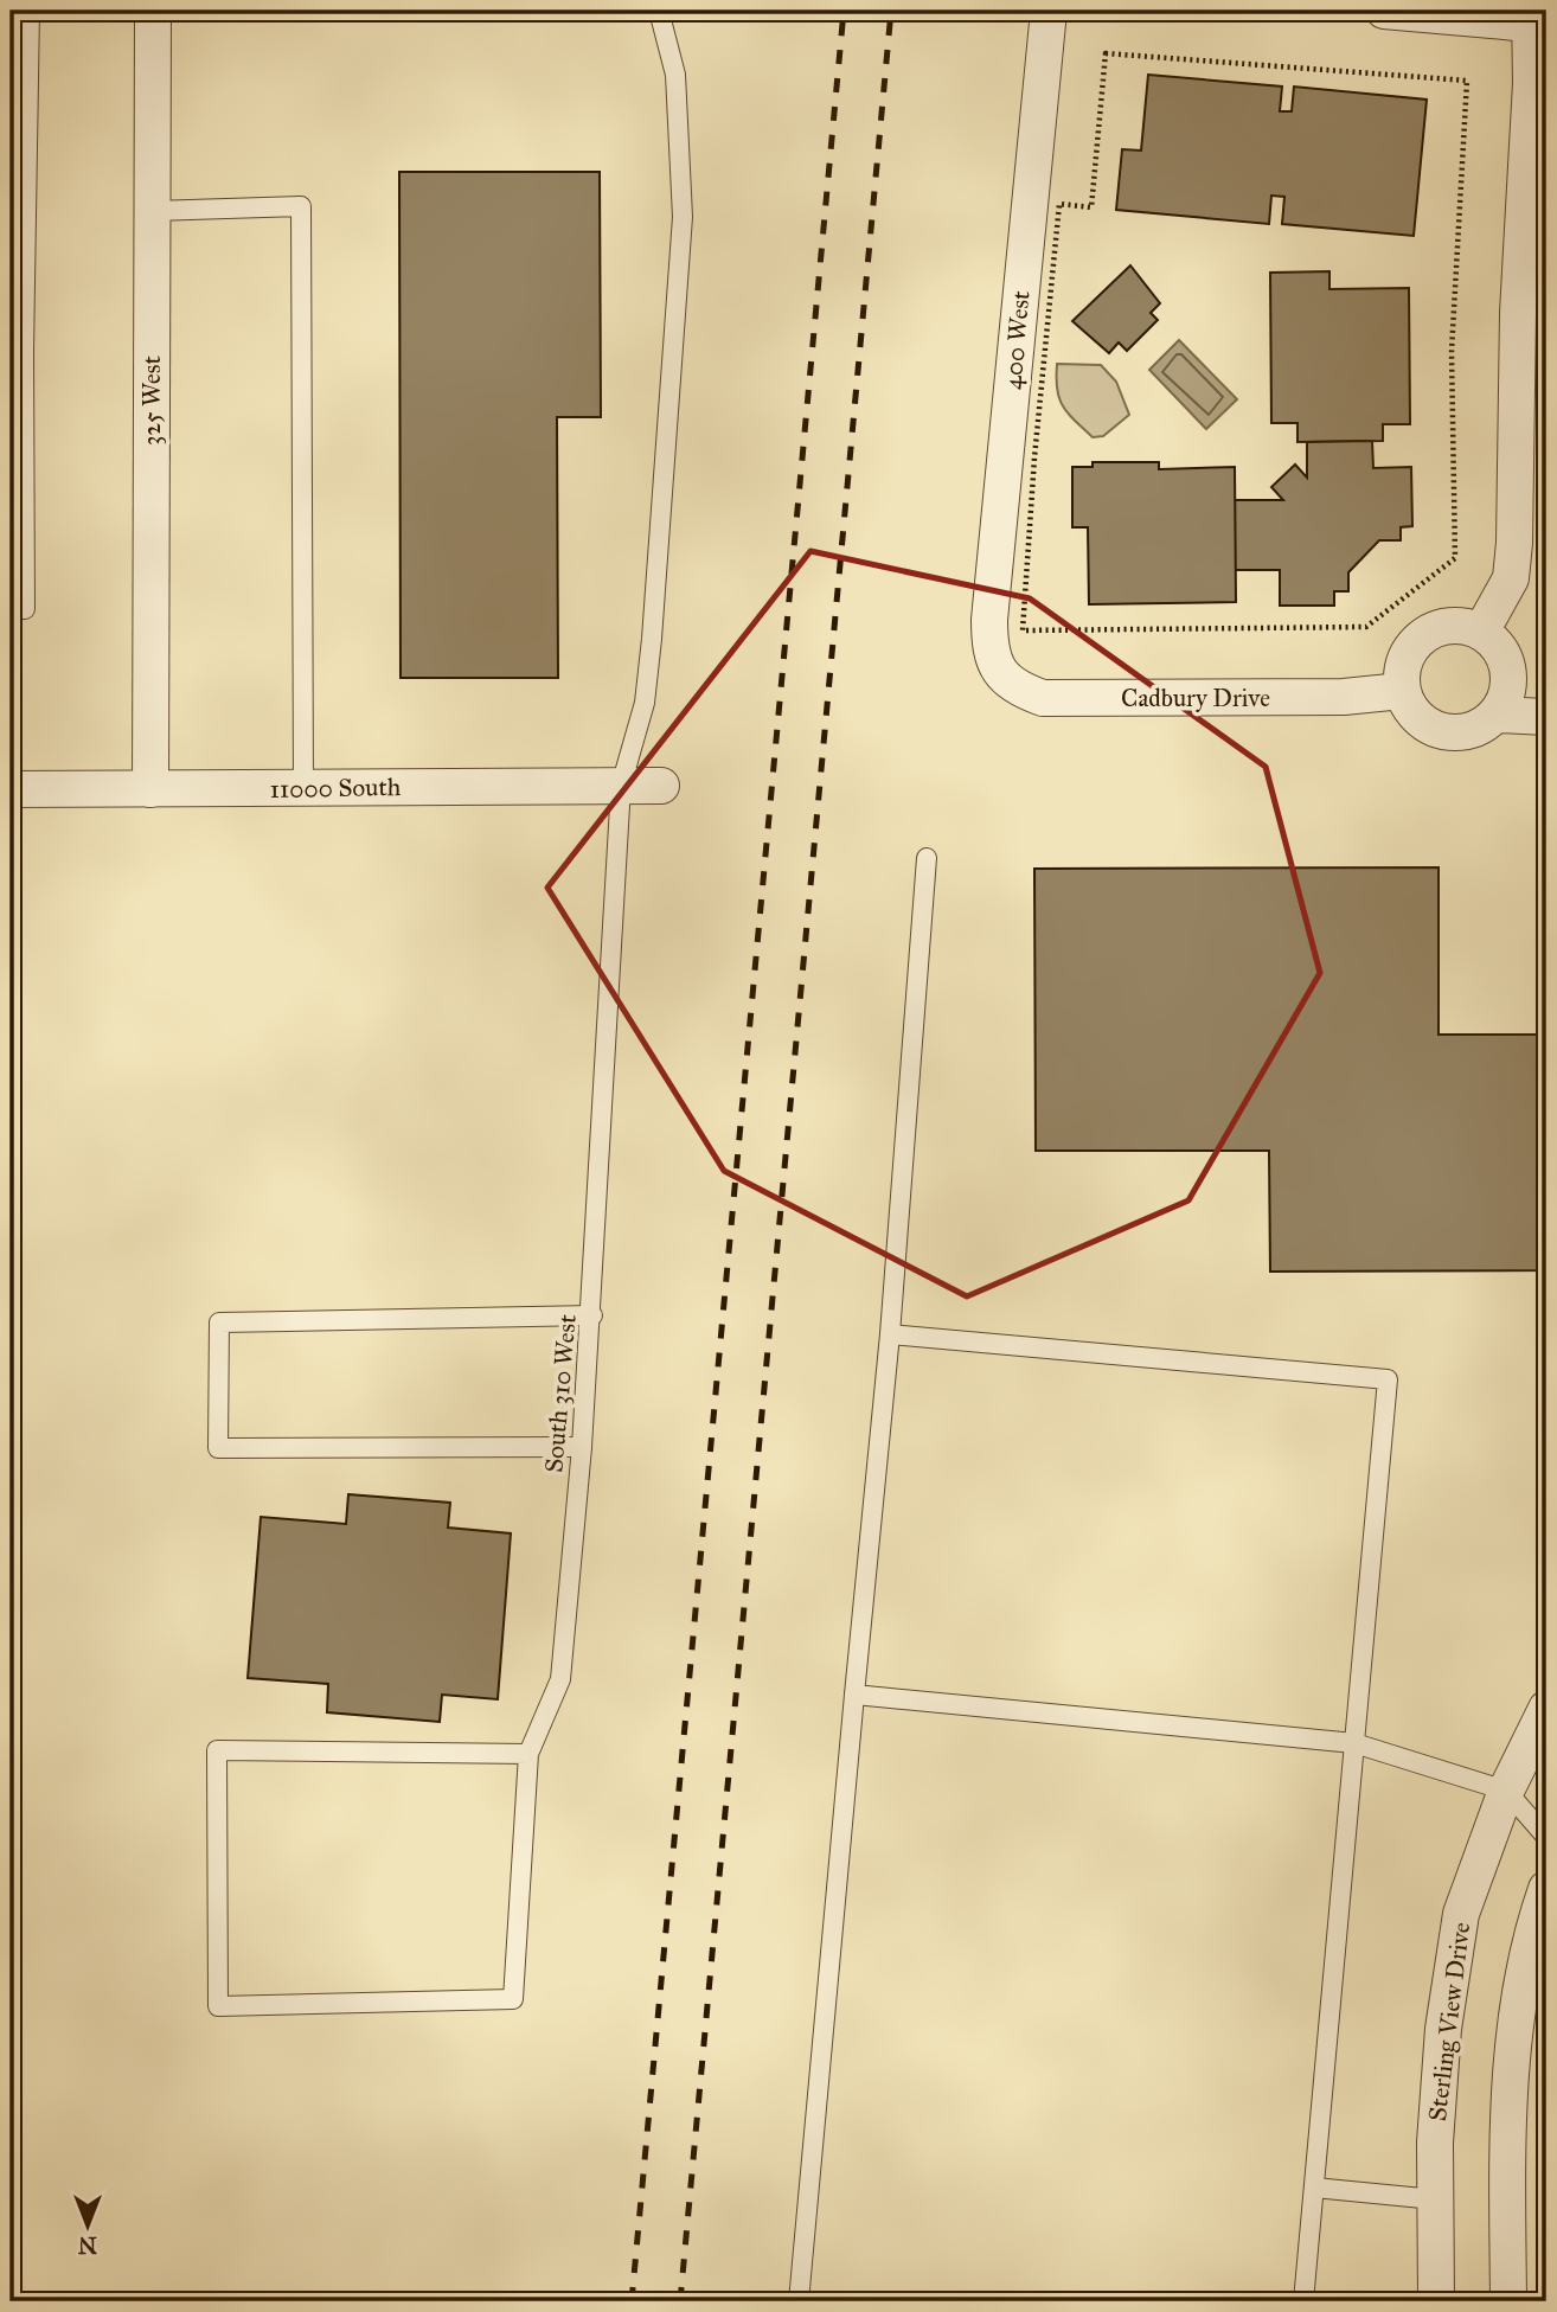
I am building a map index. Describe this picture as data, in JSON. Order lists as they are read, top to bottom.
{
  "streets": {
    "street": [
      "400 West",
      "325 West",
      "Cadbury Drive",
      "11000 South",
      "Sterling View Drive"
    ],
    "lane": ["South 310 West"]
  },
  "crossings": [
    ["400 West", "Cadbury Drive"],
    ["325 West", "11000 South"],
    ["11000 South", "South 310 West"]
  ],
  "north": "bottom"
}
